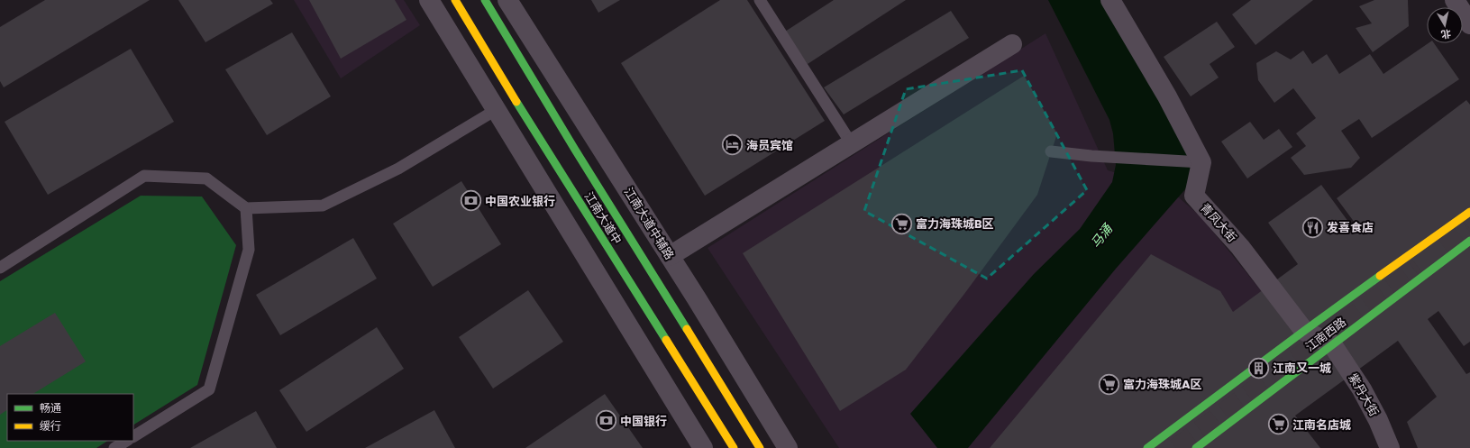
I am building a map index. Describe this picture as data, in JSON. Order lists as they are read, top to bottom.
{
  "streets": {
    "main road": ["江南大道中", "江南西路"],
    "street": ["青凤大街", "江南大道中辅路", "紫丹大街"]
  },
  "crossings": [
    ["青凤大街", "江南西路"],
    ["青凤大街", "紫丹大街"],
    ["江南西路", "紫丹大街"]
  ],
  "water": ["马涌"],
  "places": {
    "hotel": ["海员宾馆"],
    "bank": ["中国农业银行", "中国银行"],
    "supermarket": ["富力海珠城B区", "富力海珠城A区", "江南名店城"],
    "restaurant": ["发喜食店"],
    "building": ["江南又一城"]
  },
  "legend": ["畅通", "缓行"],
  "north": "bottom"
}
